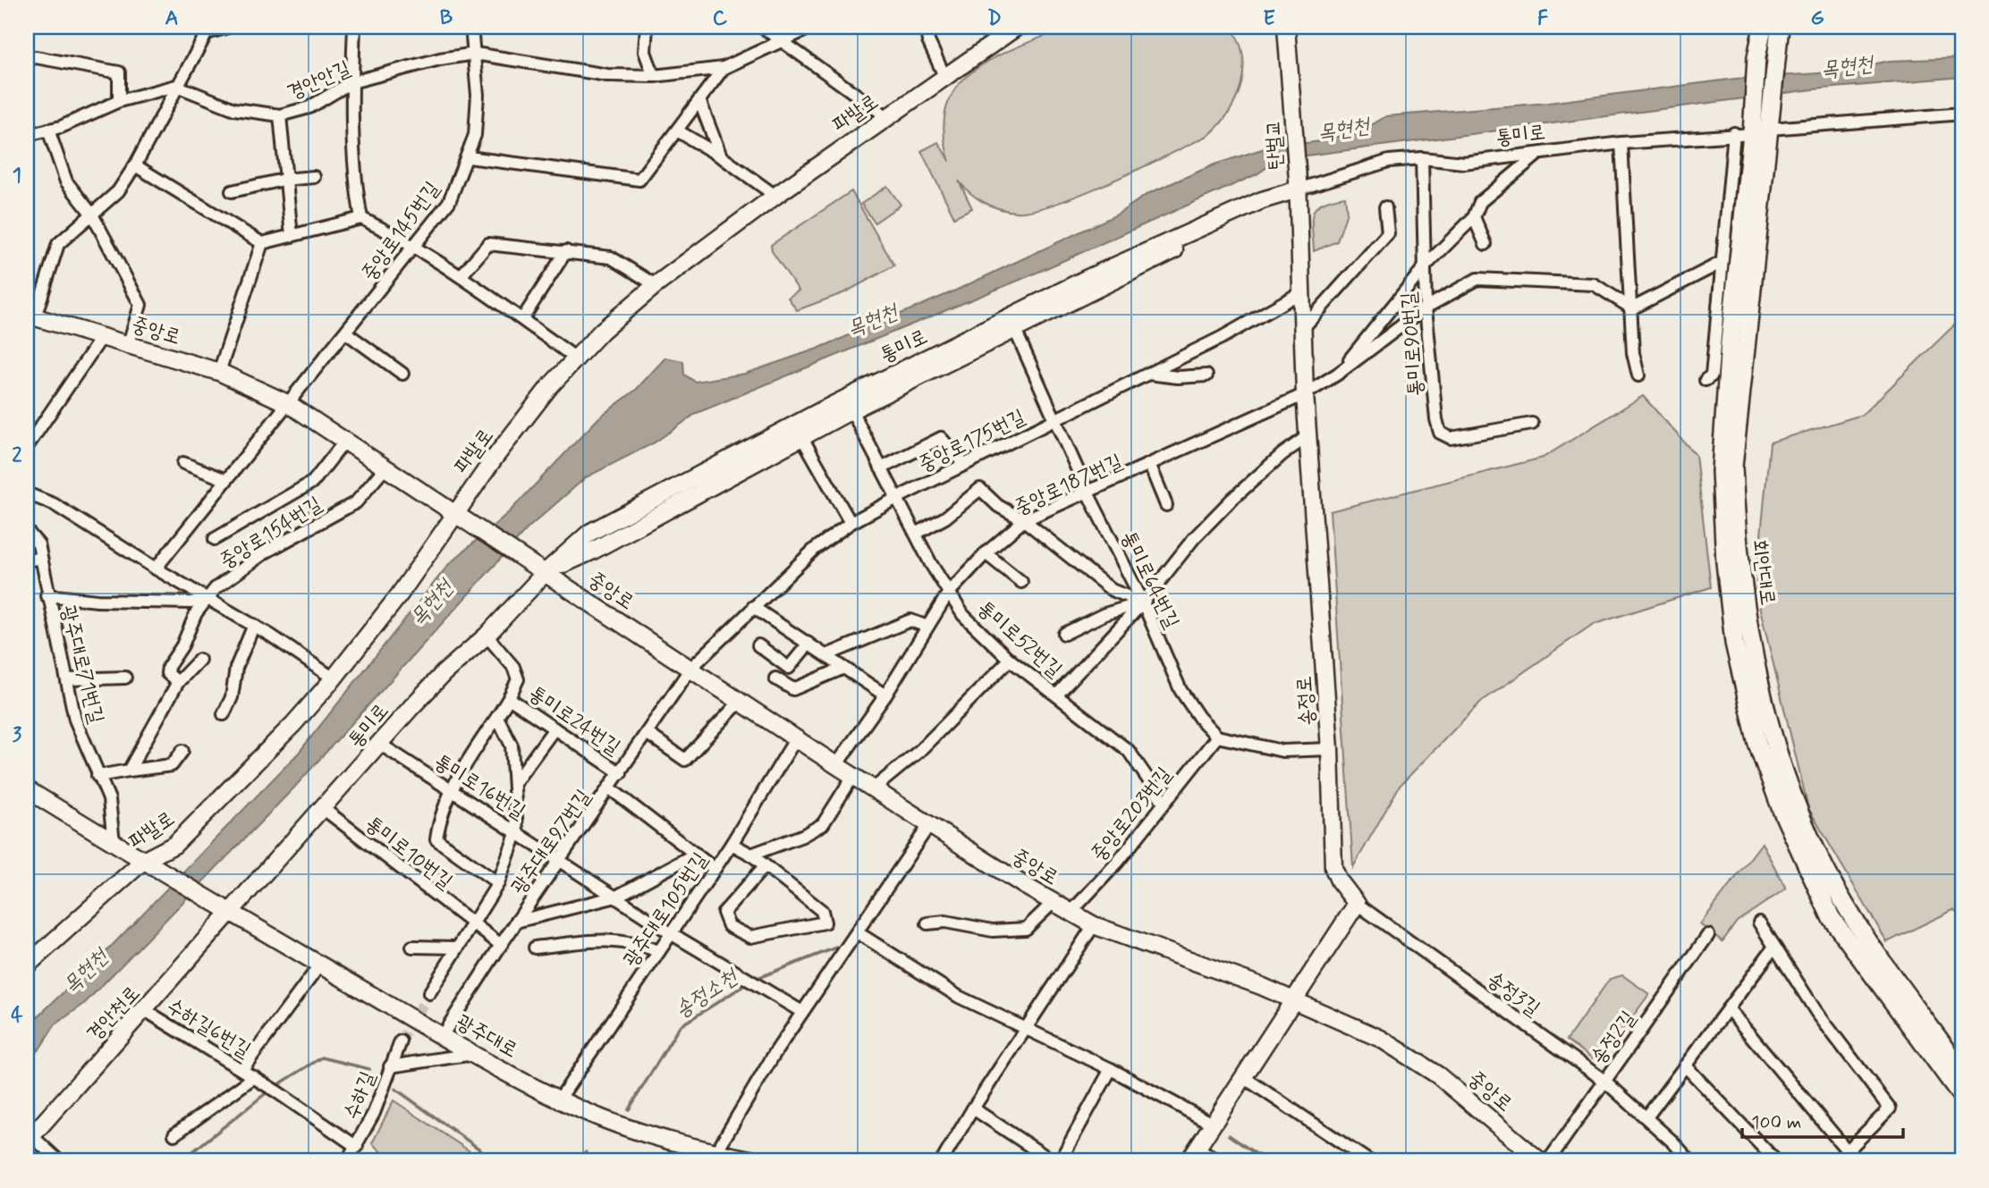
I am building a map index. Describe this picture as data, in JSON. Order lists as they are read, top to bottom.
{
  "streets": {
    "main road": ["회안대로"],
    "street": [
      "경안안길",
      "파발로",
      "통미로",
      "탄벌교",
      "중앙로145번길",
      "중앙로",
      "통미로90번길",
      "중앙로175번길",
      "중앙로187번길",
      "중앙로154번길",
      "통미로64번길",
      "통미로52번길",
      "광주대로71번길",
      "송정로",
      "통미로24번길",
      "통미로16번길",
      "중앙로203번길",
      "광주대로97번길",
      "통미로10번길",
      "광주대로105번길",
      "송정3길",
      "경안천로",
      "수하길6번길",
      "광주대로",
      "송정2길",
      "수하길"
    ]
  },
  "crossings": [
    ["경안안길", "중앙로145번길"],
    ["파발로", "중앙로"],
    ["파발로", "광주대로"],
    ["통미로", "탄벌교"],
    ["통미로", "중앙로"],
    ["통미로", "통미로90번길"],
    ["통미로", "회안대로"],
    ["통미로", "통미로64번길"],
    ["통미로", "통미로52번길"],
    ["통미로", "송정로"],
    ["통미로", "통미로24번길"],
    ["통미로", "통미로16번길"],
    ["통미로", "통미로10번길"],
    ["통미로", "경안천로"],
    ["통미로", "광주대로"],
    ["탄벌교", "송정로"],
    ["중앙로145번길", "중앙로"],
    ["중앙로", "중앙로175번길"],
    ["중앙로", "중앙로187번길"],
    ["중앙로", "중앙로154번길"],
    ["중앙로", "중앙로203번길"],
    ["중앙로", "광주대로97번길"],
    ["중앙로", "광주대로105번길"],
    ["중앙로175번길", "통미로64번길"],
    ["중앙로175번길", "통미로52번길"],
    ["중앙로175번길", "송정로"],
    ["중앙로175번길", "광주대로97번길"],
    ["중앙로187번길", "통미로64번길"],
    ["중앙로187번길", "통미로52번길"],
    ["중앙로187번길", "송정로"],
    ["통미로64번길", "중앙로203번길"],
    ["통미로52번길", "중앙로203번길"],
    ["송정로", "송정3길"],
    ["통미로24번길", "광주대로97번길"],
    ["통미로16번길", "광주대로97번길"],
    ["통미로16번길", "광주대로105번길"],
    ["광주대로97번길", "통미로10번길"],
    ["광주대로97번길", "광주대로"],
    ["광주대로105번길", "광주대로"],
    ["송정3길", "송정2길"],
    ["경안천로", "수하길6번길"],
    ["경안천로", "광주대로"],
    ["수하길6번길", "수하길"]
  ],
  "water": ["목현천", "송정소천"],
  "scale_bar": "100 m",
  "grid": {
    "columns": [
      "A",
      "B",
      "C",
      "D",
      "E",
      "F",
      "G"
    ],
    "rows": [
      "1",
      "2",
      "3",
      "4"
    ]
  }
}
